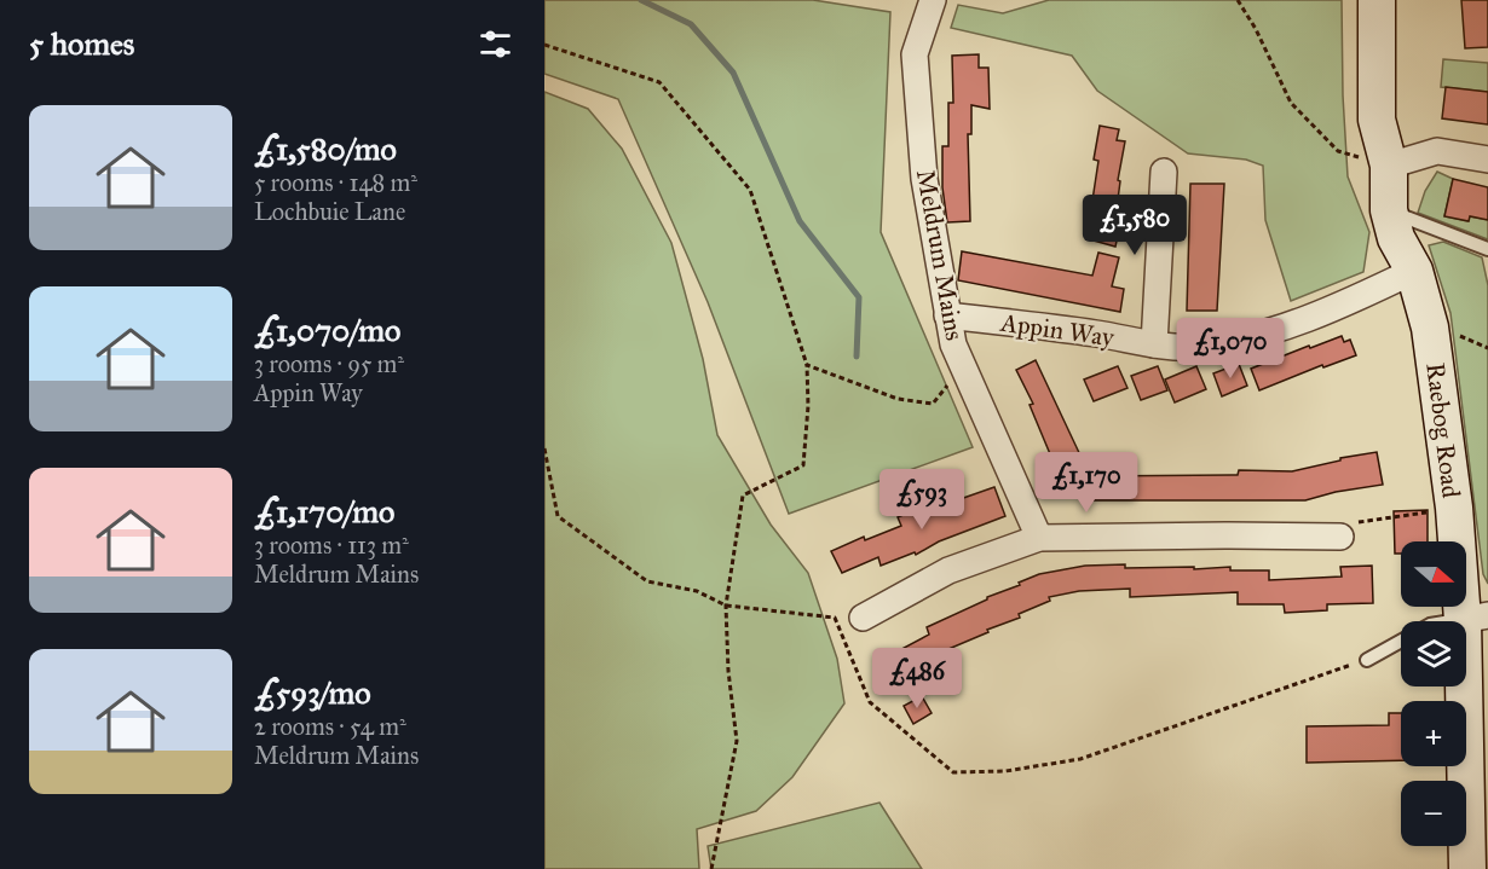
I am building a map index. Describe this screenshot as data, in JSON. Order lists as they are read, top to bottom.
{
  "streets": {
    "main road": ["Raebog Road"],
    "street": ["Meldrum Mains", "Appin Way"]
  },
  "crossings": [
    ["Meldrum Mains", "Appin Way"],
    ["Appin Way", "Raebog Road"]
  ],
  "north": "right",
  "page": {
    "heading": "5 homes",
    "list": [
      {
        "name": "£1,580/mo",
        "note": "5 rooms · 148 m² · Lochbuie Lane"
      },
      {
        "name": "£1,070/mo",
        "note": "3 rooms · 95 m² · Appin Way"
      },
      {
        "name": "£1,170/mo",
        "note": "3 rooms · 113 m² · Meldrum Mains"
      },
      {
        "name": "£593/mo",
        "note": "2 rooms · 54 m² · Meldrum Mains"
      }
    ],
    "price": [
      "£1,580",
      "£1,070",
      "£1,170",
      "£593",
      "£486"
    ],
    "map_buttons": ["+", "−"]
  }
}
